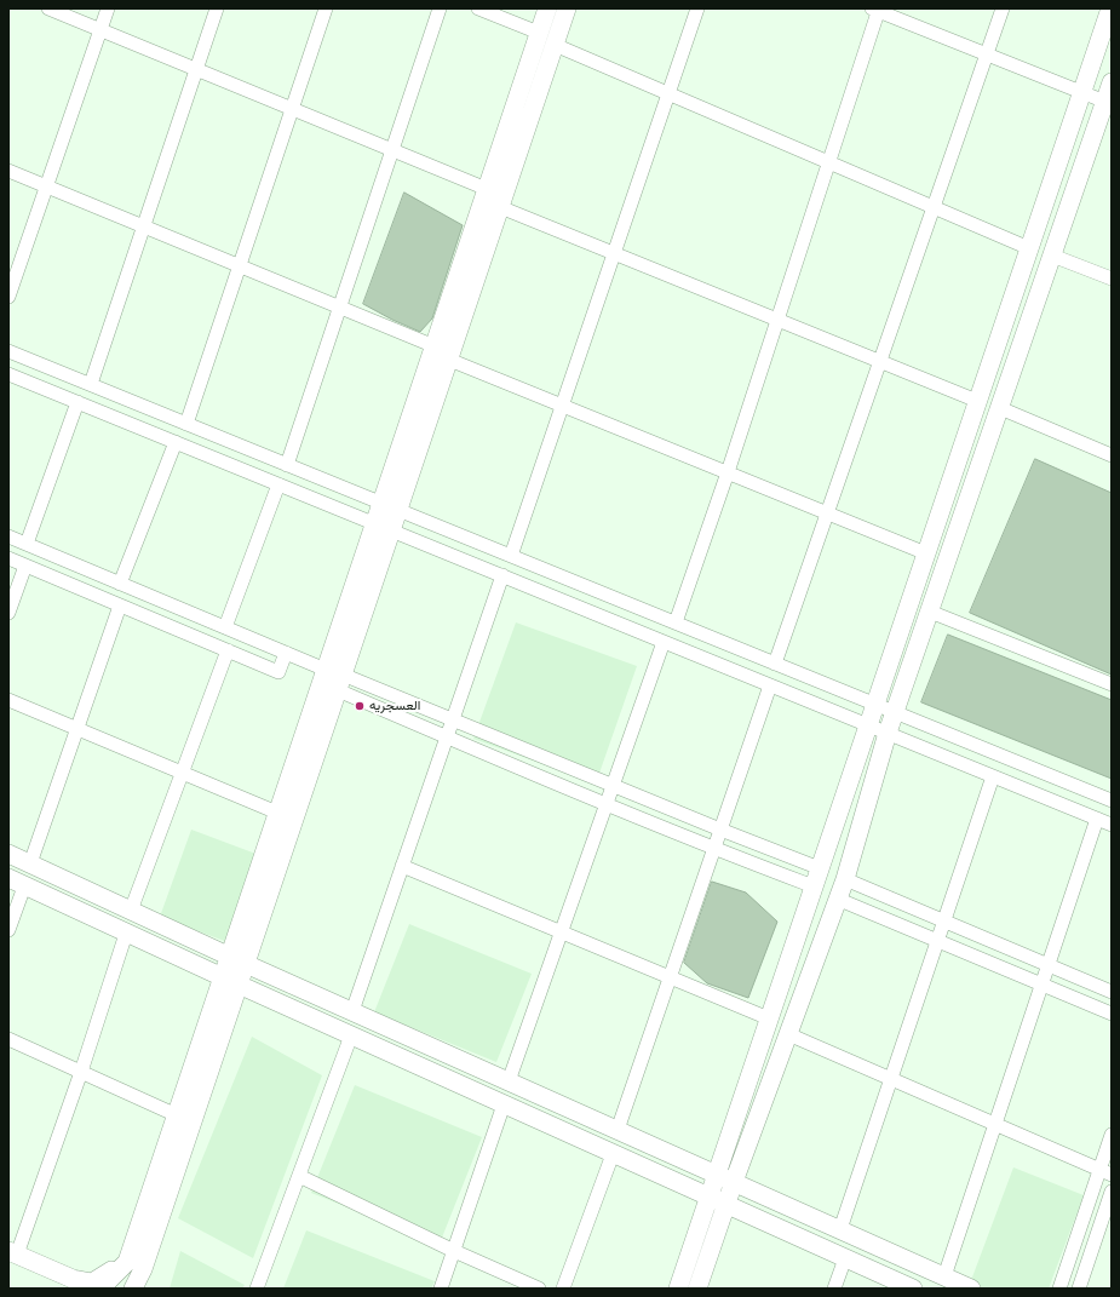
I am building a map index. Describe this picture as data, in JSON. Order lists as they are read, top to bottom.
{
  "places": ["العسجريه"]
}
